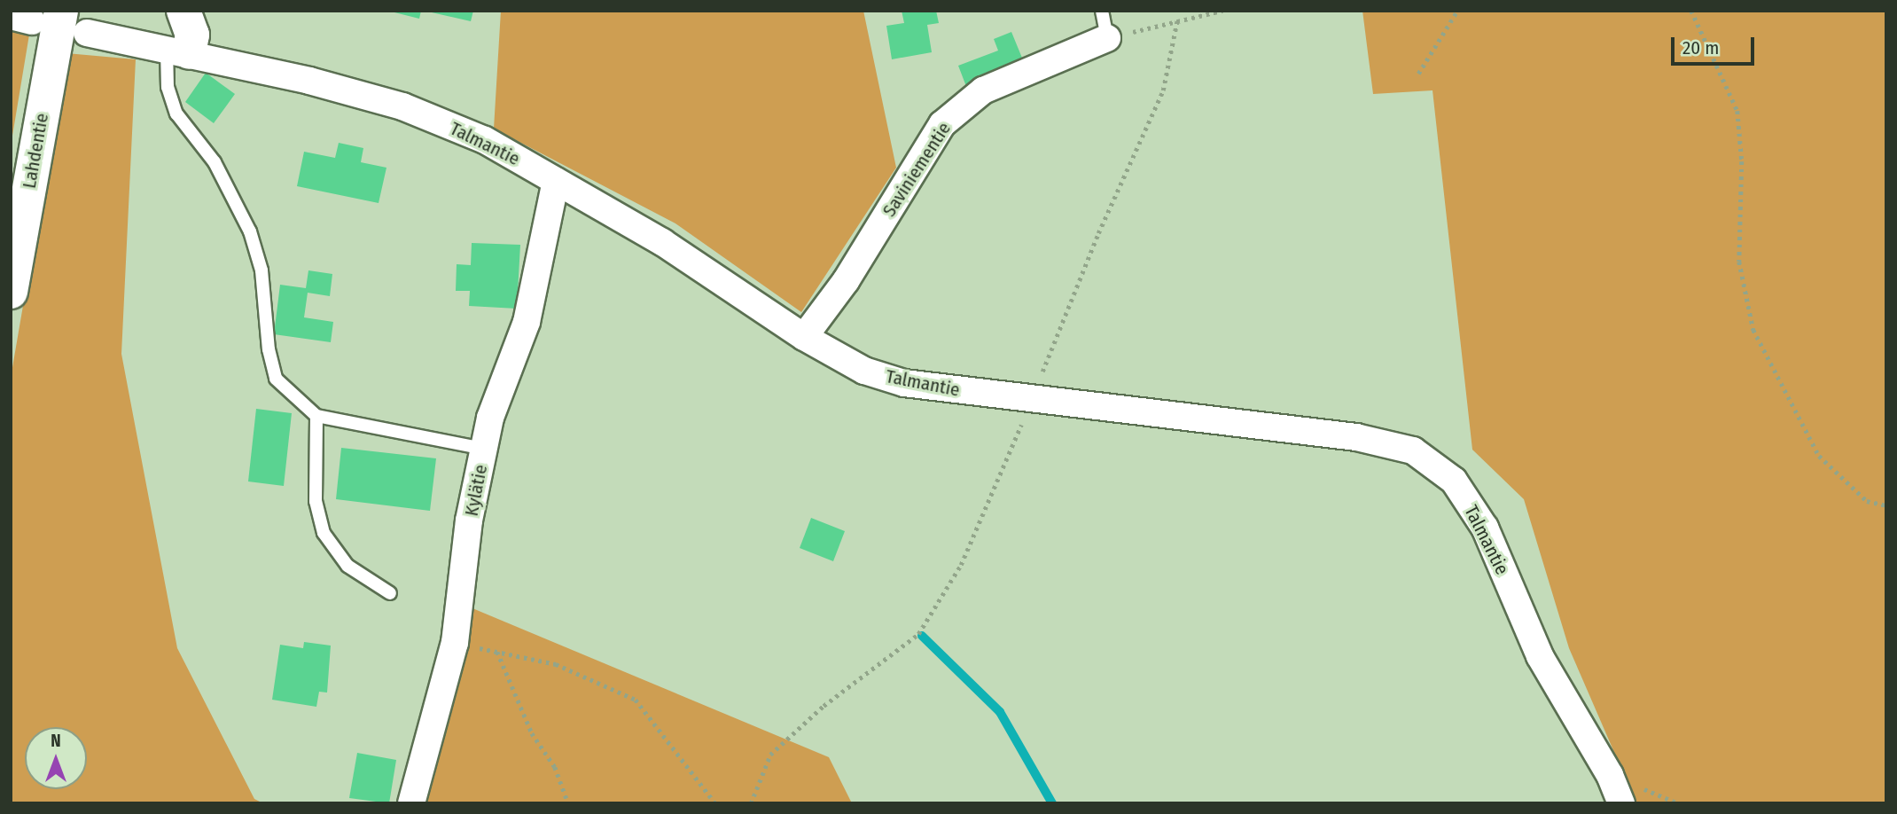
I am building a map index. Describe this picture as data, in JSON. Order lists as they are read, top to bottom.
{
  "streets": {
    "main road": ["Lahdentie"],
    "street": ["Talmantie", "Saviniementie", "Kylätie"]
  },
  "crossings": [
    ["Talmantie", "Saviniementie"],
    ["Talmantie", "Kylätie"]
  ],
  "scale_bar": "20 m",
  "north": "top"
}
